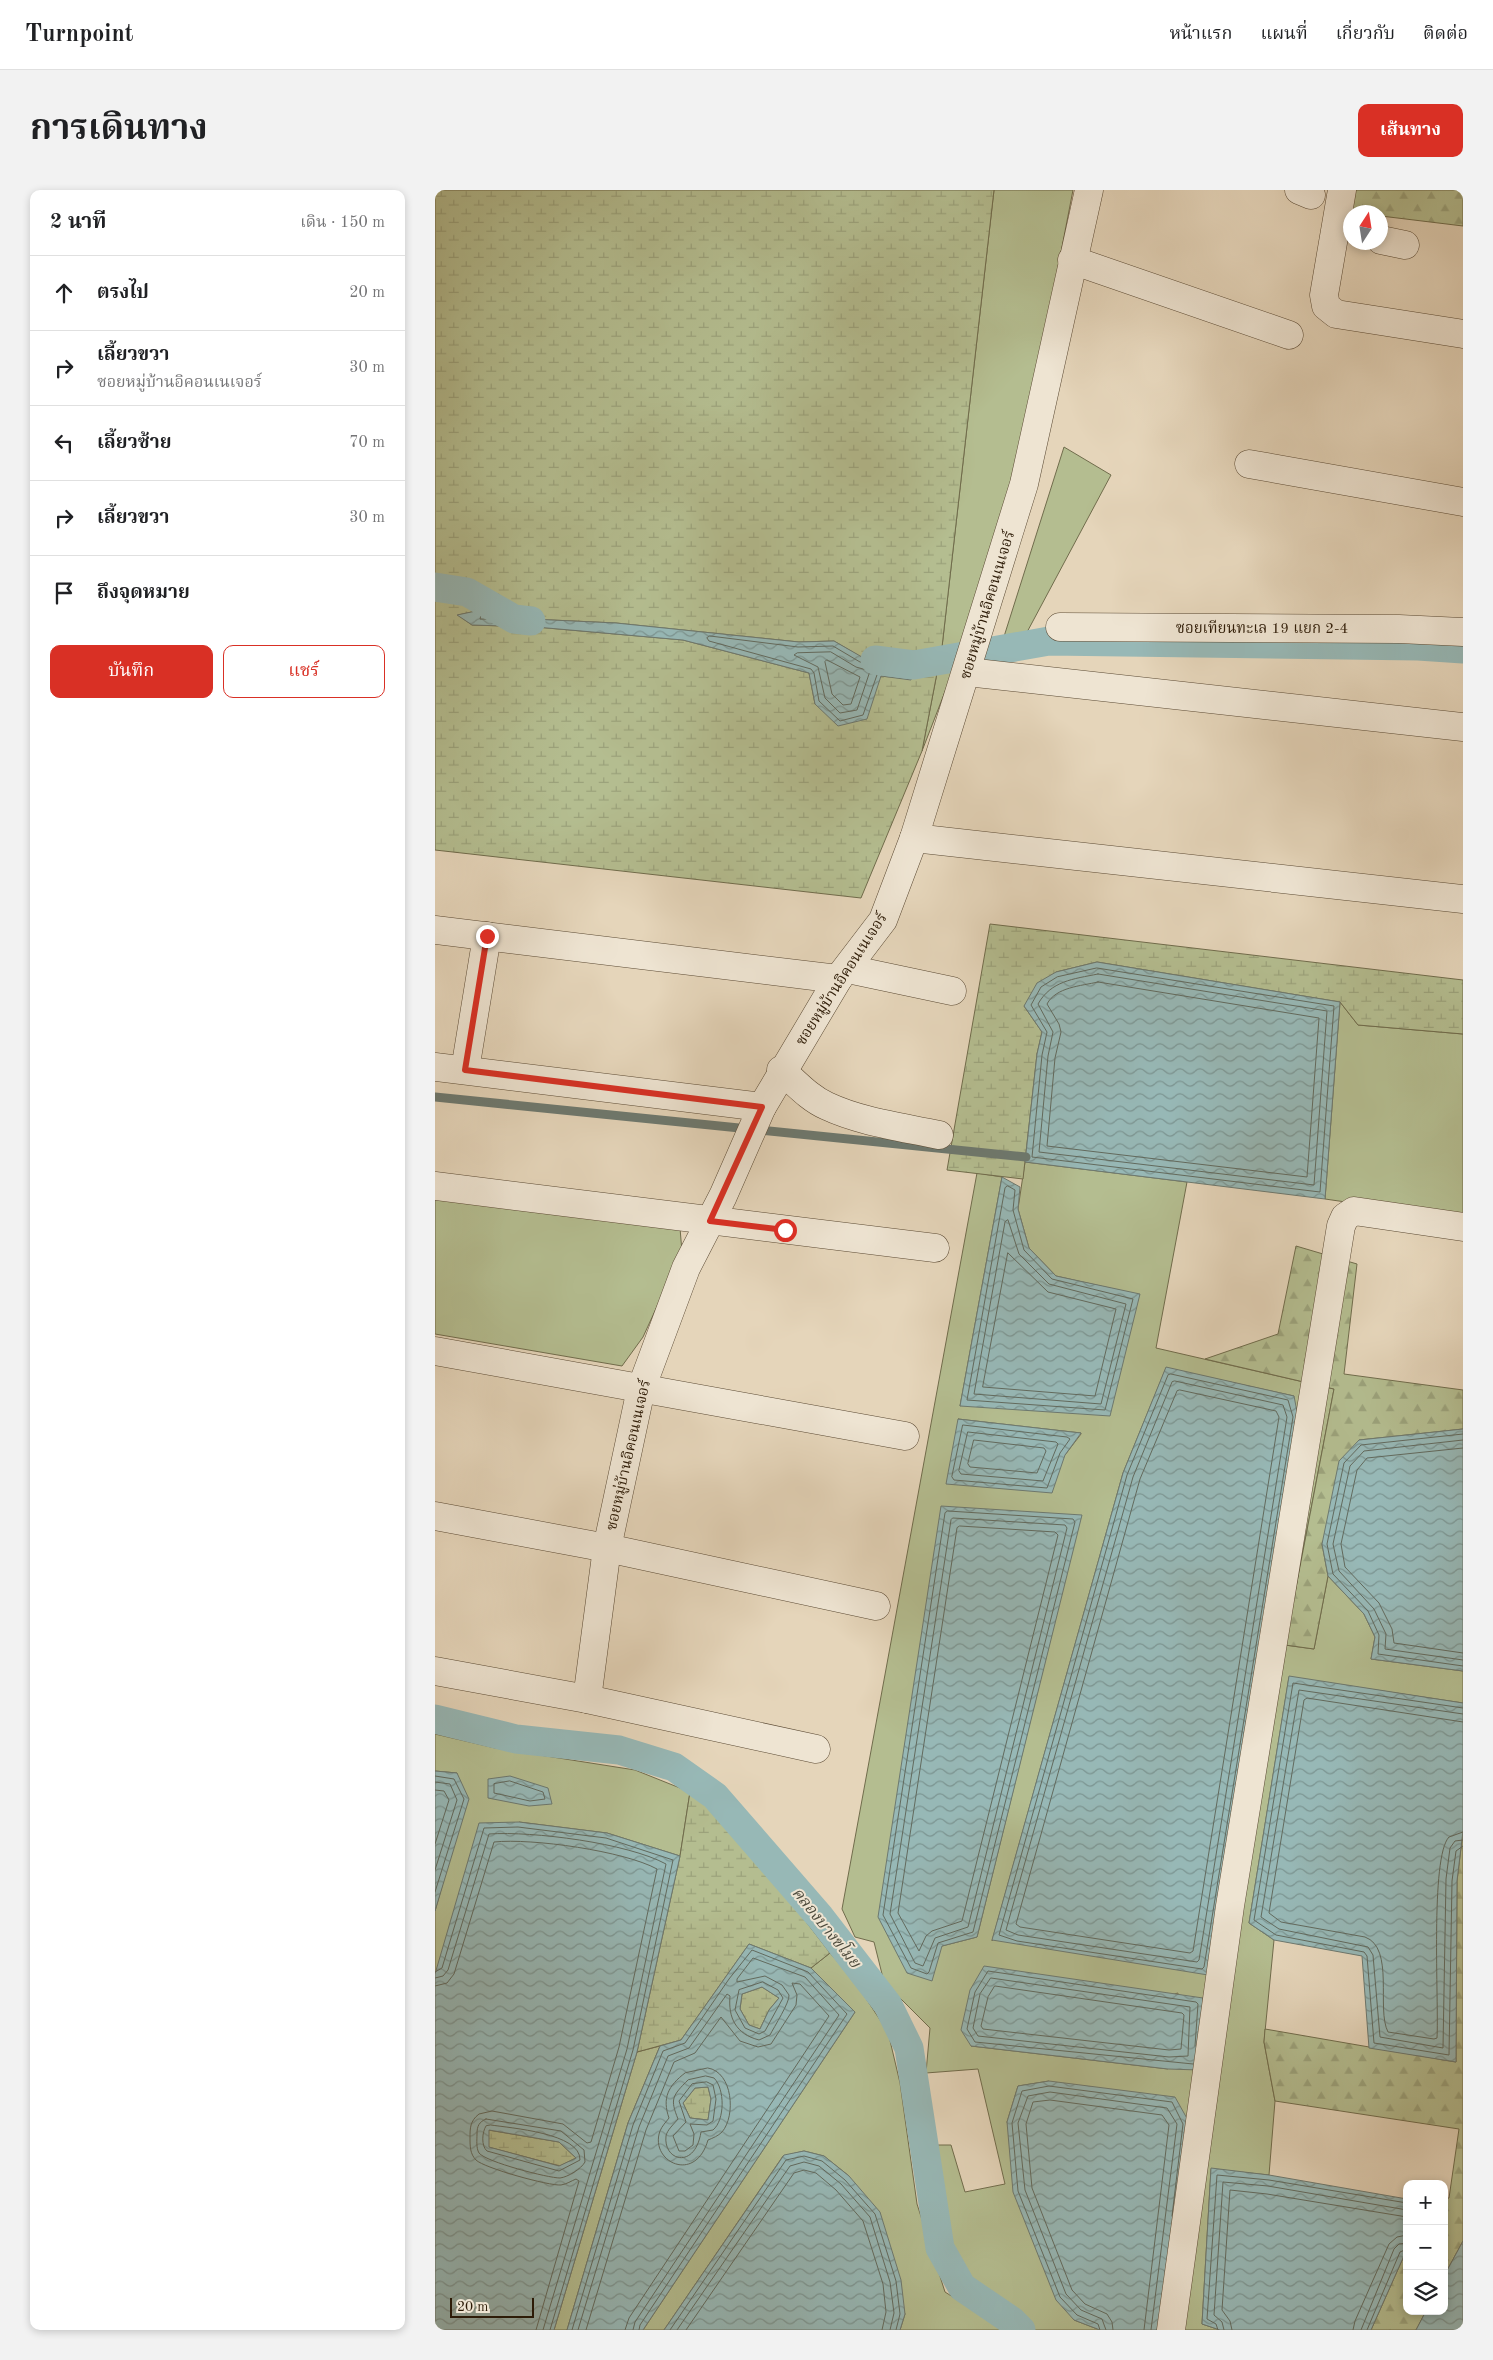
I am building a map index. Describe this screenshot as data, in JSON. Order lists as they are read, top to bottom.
{
  "streets": {
    "street": ["ซอยหมู่บ้านอิคอนเนเจอร์", "ซอยเทียนทะเล 19 แยก 2-4"]
  },
  "water": ["คลองบางขโมย"],
  "scale_bar": "20 m",
  "north": "top",
  "page": {
    "header": "Turnpoint",
    "nav": [
      "หน้าแรก",
      "แผนที่",
      "เกี่ยวกับ",
      "ติดต่อ"
    ],
    "title": "การเดินทาง",
    "buttons": [
      "เส้นทาง",
      ["บันทึก", "แชร์"]
    ],
    "heading": ["2 นาที", "เดิน · 150 m"],
    "list": [
      ["ตรงไป", "20 m"],
      ["เลี้ยวขวา", "ซอยหมู่บ้านอิคอนเนเจอร์", "30 m"],
      ["เลี้ยวซ้าย", "70 m"],
      ["เลี้ยวขวา", "30 m"],
      "ถึงจุดหมาย"
    ],
    "map_buttons": ["+", "−"],
    "scale": "20 m"
  }
}
